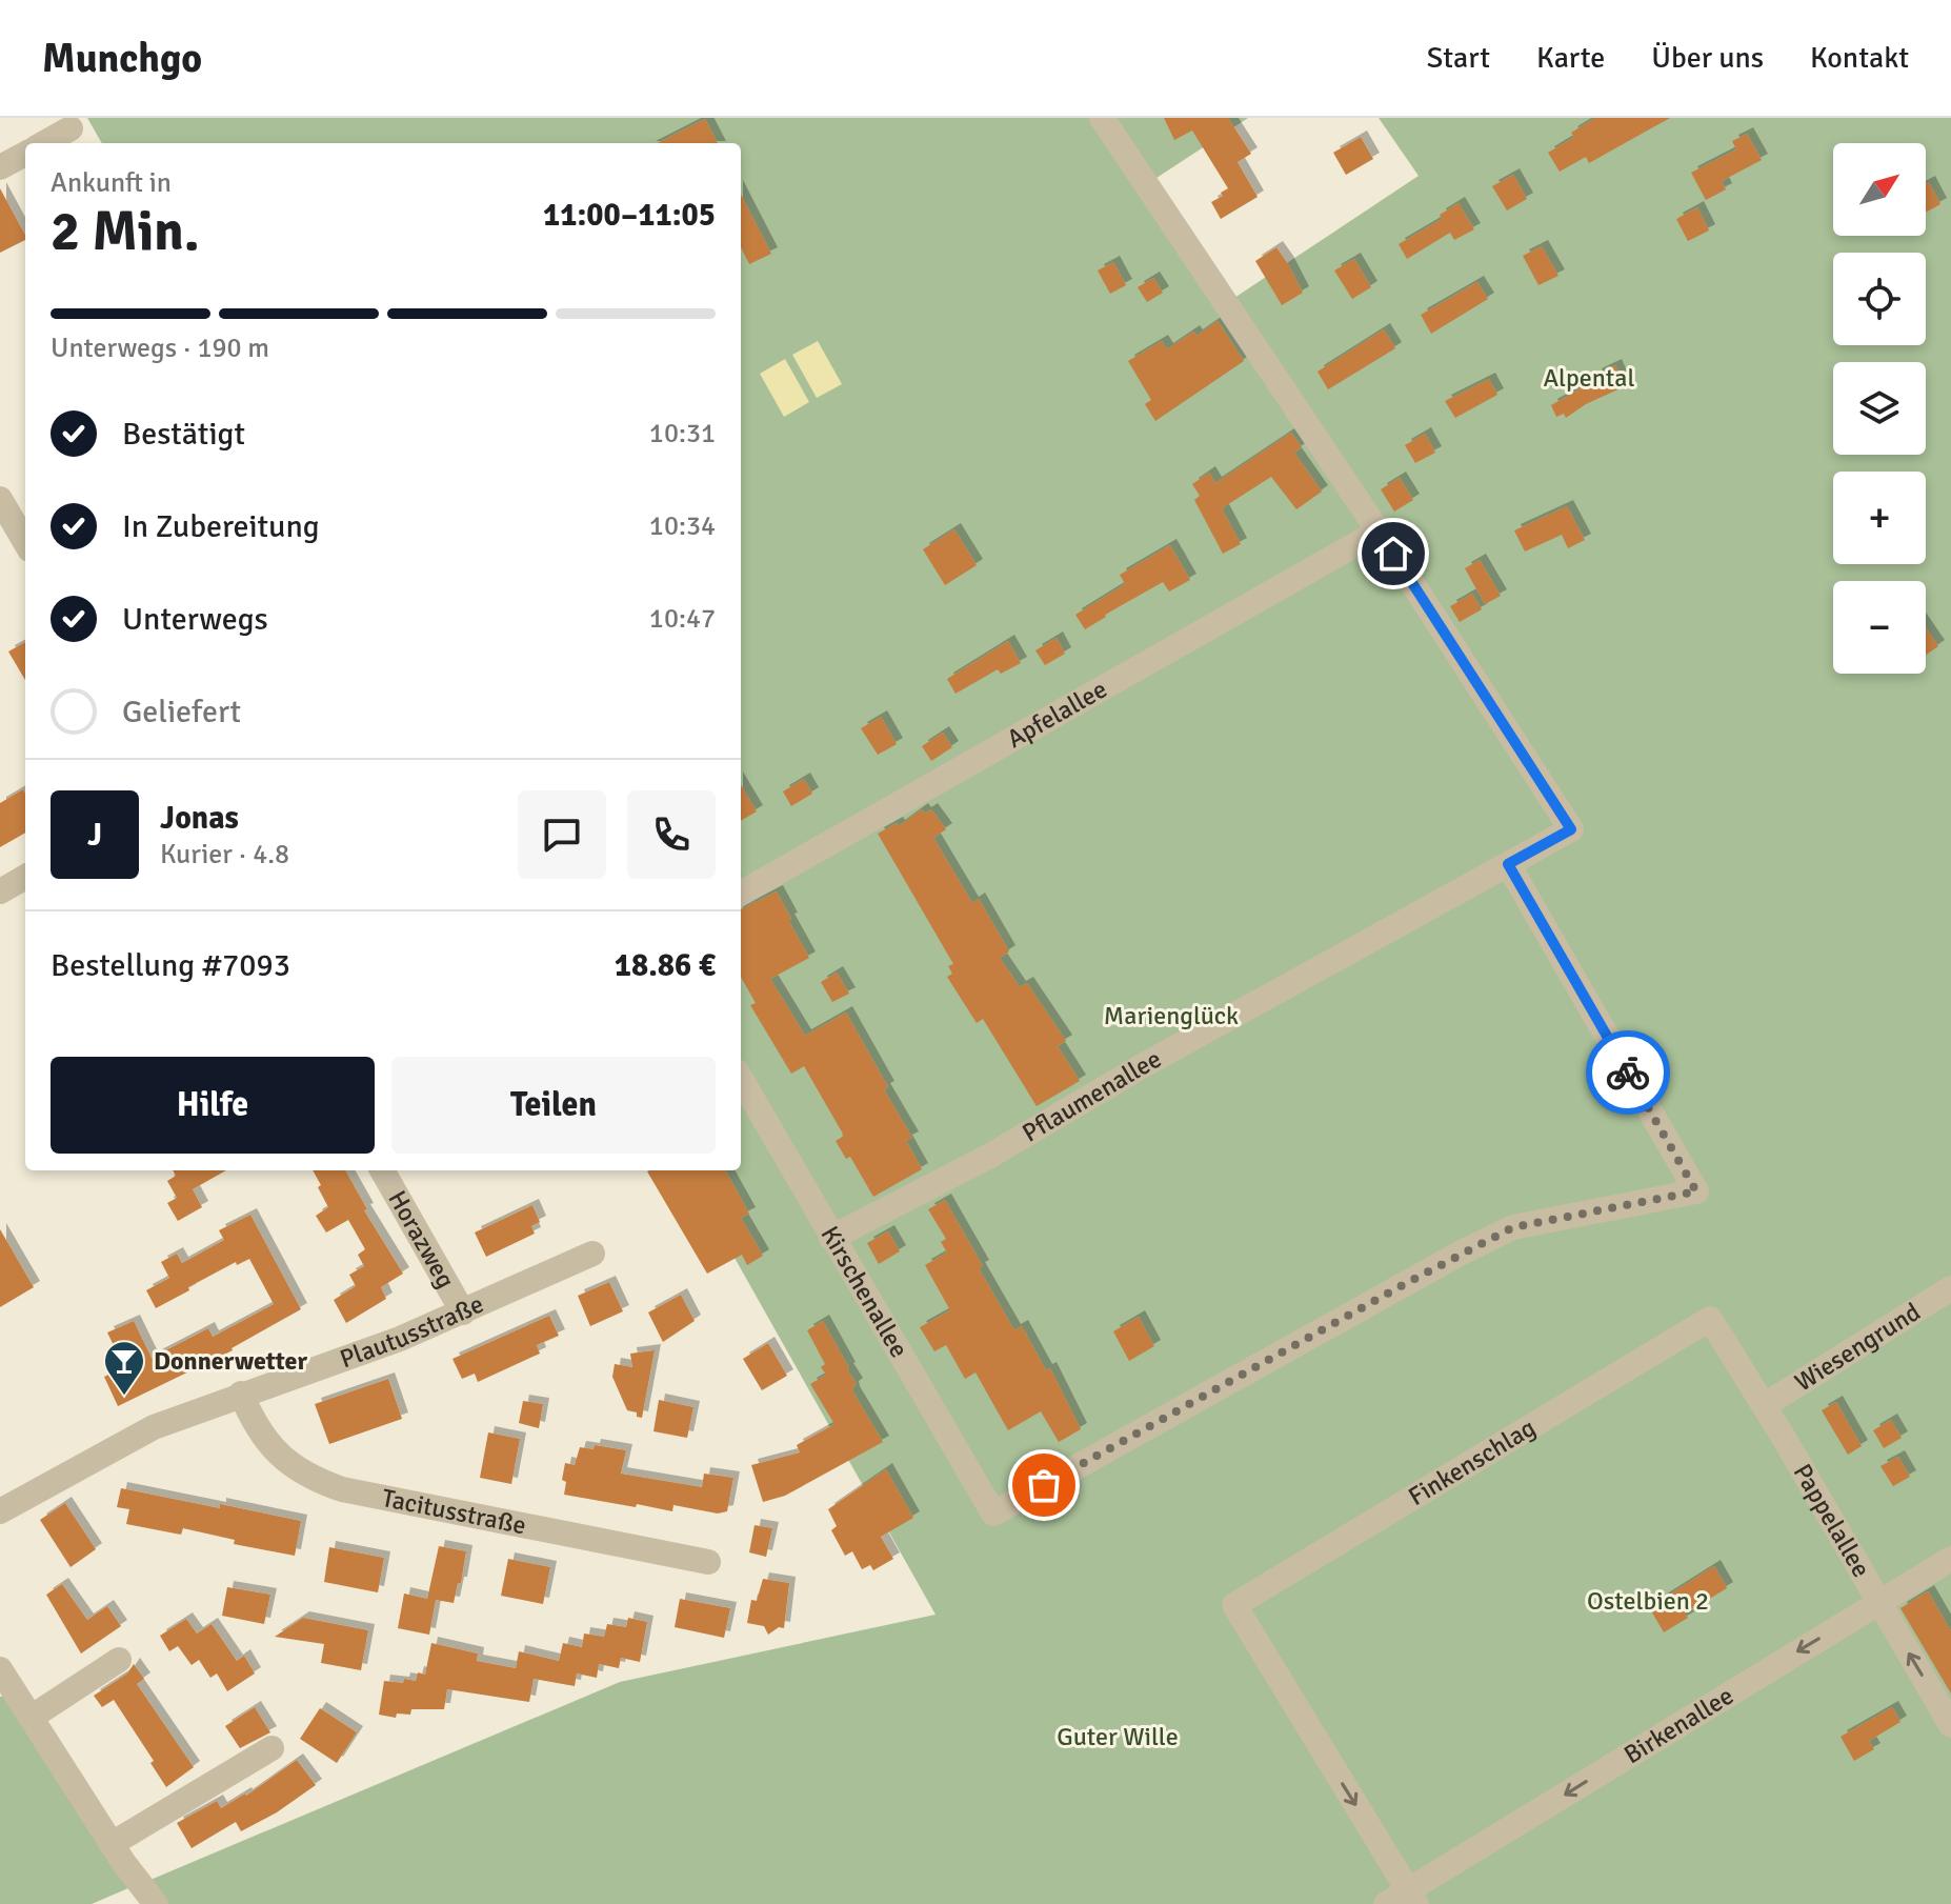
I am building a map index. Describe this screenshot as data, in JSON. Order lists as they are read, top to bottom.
{
  "streets": {
    "street": [
      "Apfelallee",
      "Pflaumenallee",
      "Horazweg",
      "Kirschenallee",
      "Plautusstraße",
      "Wiesengrund",
      "Finkenschlag",
      "Tacitusstraße",
      "Pappelallee",
      "Birkenallee"
    ]
  },
  "crossings": [
    ["Apfelallee", "Pflaumenallee"],
    ["Pflaumenallee", "Kirschenallee"],
    ["Horazweg", "Plautusstraße"],
    ["Plautusstraße", "Tacitusstraße"],
    ["Wiesengrund", "Pappelallee"],
    ["Finkenschlag", "Pappelallee"],
    ["Finkenschlag", "Birkenallee"],
    ["Pappelallee", "Birkenallee"]
  ],
  "one_way": ["Birkenallee"],
  "parks": [
    "Alpental",
    "Marienglück",
    "Ostelbien 2",
    "Guter Wille"
  ],
  "places": {
    "bar": ["Donnerwetter"]
  },
  "north": "top right",
  "page": {
    "header": "Munchgo",
    "nav": [
      "Start",
      "Karte",
      "Über uns",
      "Kontakt"
    ],
    "map_buttons": ["+", "−"],
    "heading": ["2 Min.", "Ankunft in", "11:00–11:05"],
    "panel": [
      "Jonas",
      "Kurier · 4.8",
      "Bestellung #7093",
      "18.86 €"
    ],
    "bar": "Unterwegs · 190 m",
    "list": [
      ["Bestätigt", "10:31"],
      ["In Zubereitung", "10:34"],
      ["Unterwegs", "10:47"],
      "Geliefert"
    ],
    "round": "J",
    "buttons": ["Hilfe", "Teilen"]
  }
}
